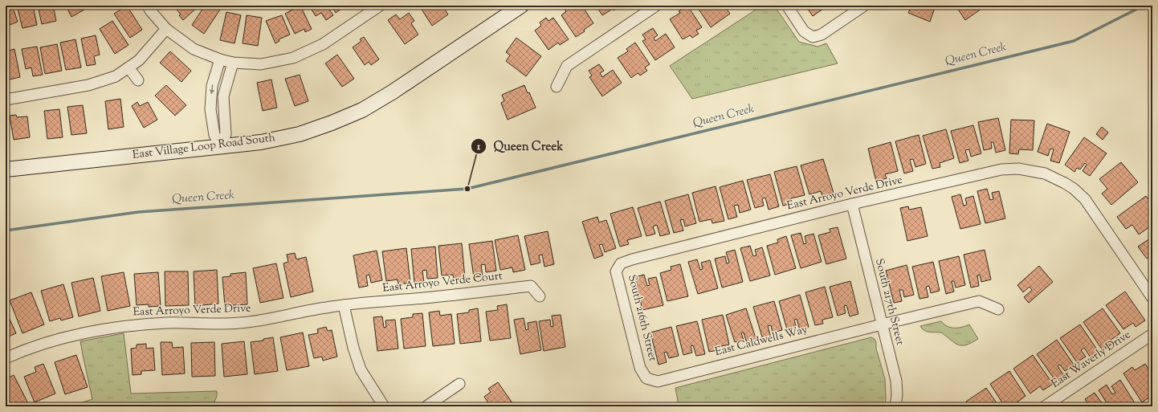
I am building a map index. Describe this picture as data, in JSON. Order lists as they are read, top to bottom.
{
  "streets": {
    "street": [
      "East Village Loop Road South",
      "East Arroyo Verde Drive",
      "East Arroyo Verde Court",
      "South 217th Street",
      "South 216th Street",
      "East Caldwells Way",
      "East Waverly Drive"
    ]
  },
  "crossings": [
    ["East Arroyo Verde Drive", "East Arroyo Verde Court"],
    ["East Arroyo Verde Drive", "South 217th Street"],
    ["East Arroyo Verde Drive", "South 216th Street"],
    ["South 217th Street", "East Caldwells Way"],
    ["South 216th Street", "East Caldwells Way"]
  ],
  "water": ["Queen Creek"],
  "places": ["Queen Creek"]
}
